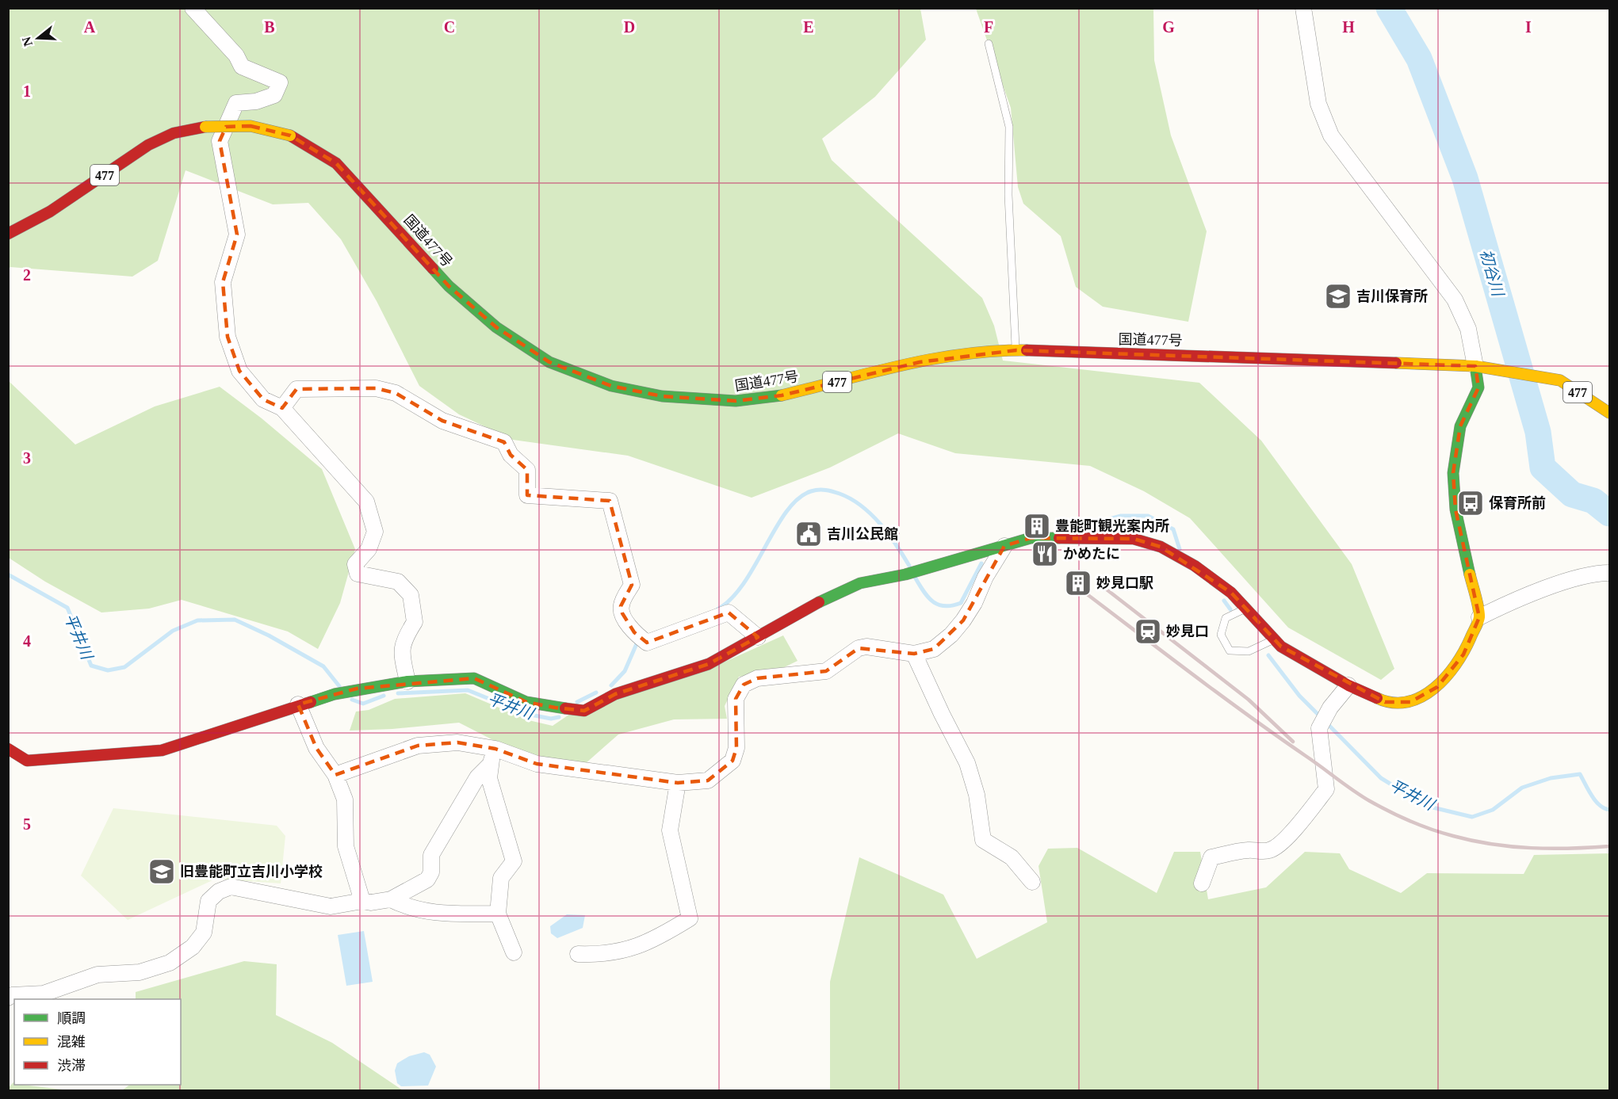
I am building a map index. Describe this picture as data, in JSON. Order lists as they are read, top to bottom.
{
  "streets": {
    "main road": ["477", "国道477号"]
  },
  "water": ["初谷川", "平井川"],
  "places": {
    "school or university": ["吉川保育所", "旧豊能町立吉川小学校"],
    "bus stop": ["保育所前"],
    "building": ["豊能町観光案内所", "妙見口駅"],
    "public building": ["吉川公民館"],
    "restaurant": ["かめたに"],
    "station": ["妙見口"]
  },
  "legend": ["順調", "混雑", "渋滞"],
  "north": "left",
  "grid": {
    "columns": [
      "A",
      "B",
      "C",
      "D",
      "E",
      "F",
      "G",
      "H",
      "I"
    ],
    "rows": [
      "1",
      "2",
      "3",
      "4",
      "5"
    ]
  }
}
